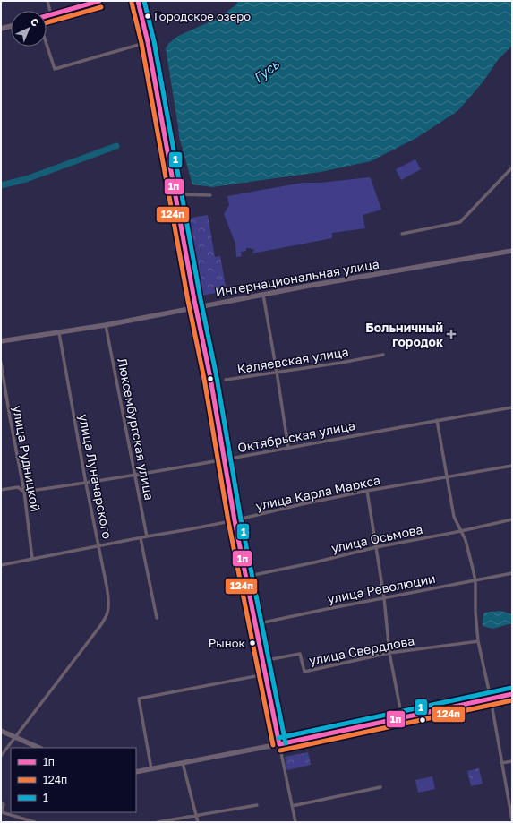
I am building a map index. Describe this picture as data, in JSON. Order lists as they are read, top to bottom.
{
  "streets": {
    "main road": ["Интернациональная улица"],
    "street": [
      "Каляевская улица",
      "Люксембургская улица",
      "Октябрьская улица",
      "улица Рудницкой",
      "улица Луначарского",
      "улица Карла Маркса",
      "улица Осьмова",
      "улица Революции",
      "улица Свердлова"
    ]
  },
  "crossings": [
    ["Интернациональная улица", "Люксембургская улица"],
    ["Интернациональная улица", "улица Луначарского"],
    ["Люксембургская улица", "Октябрьская улица"],
    ["Люксембургская улица", "улица Карла Маркса"],
    ["Октябрьская улица", "улица Рудницкой"],
    ["Октябрьская улица", "улица Луначарского"],
    ["улица Рудницкой", "улица Карла Маркса"],
    ["улица Луначарского", "улица Карла Маркса"]
  ],
  "water": ["Гусь"],
  "places": {
    "other": ["Городское озеро", "Рынок"],
    "health": ["Больничный городок"]
  },
  "lines": ["transit line 1п", "transit line 1", "transit line 124п"],
  "legend": ["1п", "124п", "1"],
  "north": "top right"
}
